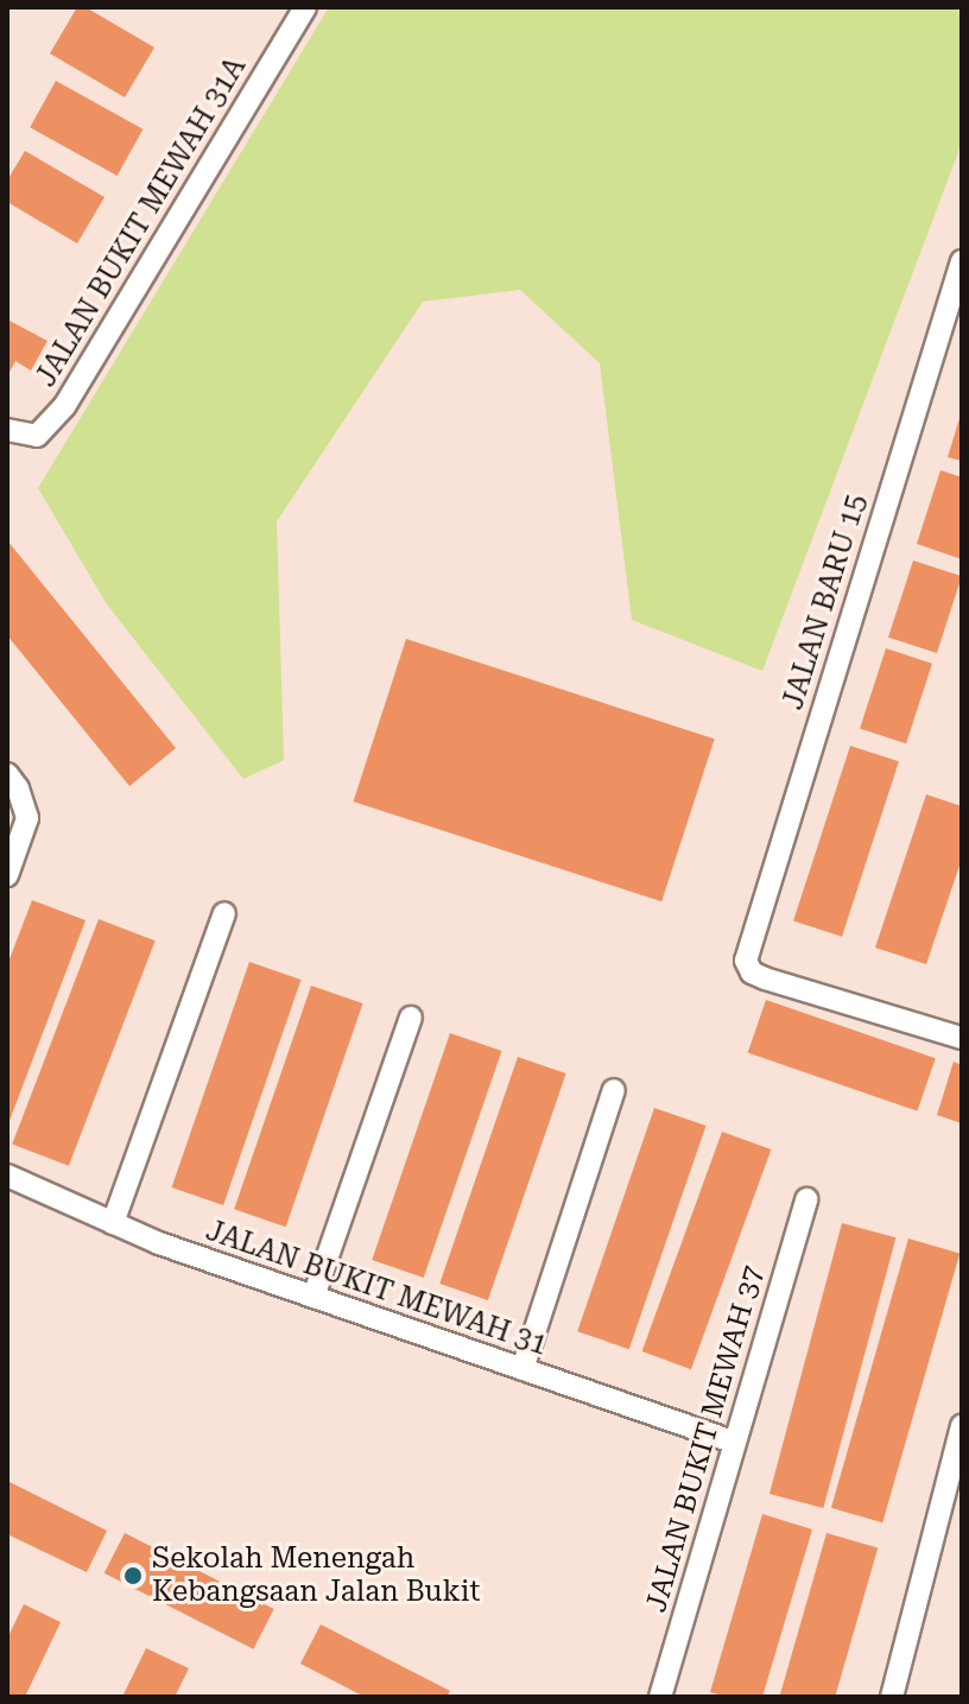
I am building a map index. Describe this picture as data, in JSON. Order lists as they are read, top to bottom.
{
  "streets": {
    "street": [
      "JALAN BUKIT MEWAH 31A",
      "JALAN BARU 15",
      "JALAN BUKIT MEWAH 31",
      "JALAN BUKIT MEWAH 37"
    ]
  },
  "crossings": [
    ["JALAN BUKIT MEWAH 31", "JALAN BUKIT MEWAH 37"]
  ],
  "places": ["Sekolah Menengah Kebangsaan Jalan Bukit"]
}
